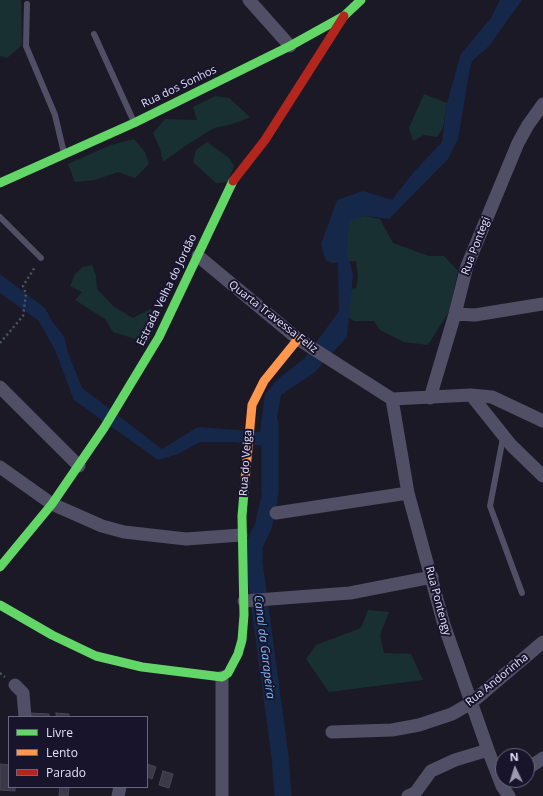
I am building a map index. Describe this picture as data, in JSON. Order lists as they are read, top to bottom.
{
  "streets": {
    "street": [
      "Rua dos Sonhos",
      "Rua Pontegi",
      "Estrada Velha do Jordão",
      "Quarta Travessa Feliz",
      "Rua do Veiga",
      "Rua Pontengy",
      "Rua Andorinha"
    ]
  },
  "crossings": [
    ["Rua dos Sonhos", "Estrada Velha do Jordão"],
    ["Estrada Velha do Jordão", "Quarta Travessa Feliz"],
    ["Quarta Travessa Feliz", "Rua do Veiga"],
    ["Quarta Travessa Feliz", "Rua Pontengy"],
    ["Rua Pontengy", "Rua Andorinha"]
  ],
  "water": ["Canal da Garapeira"],
  "legend": ["Livre", "Lento", "Parado"],
  "north": "top"
}
